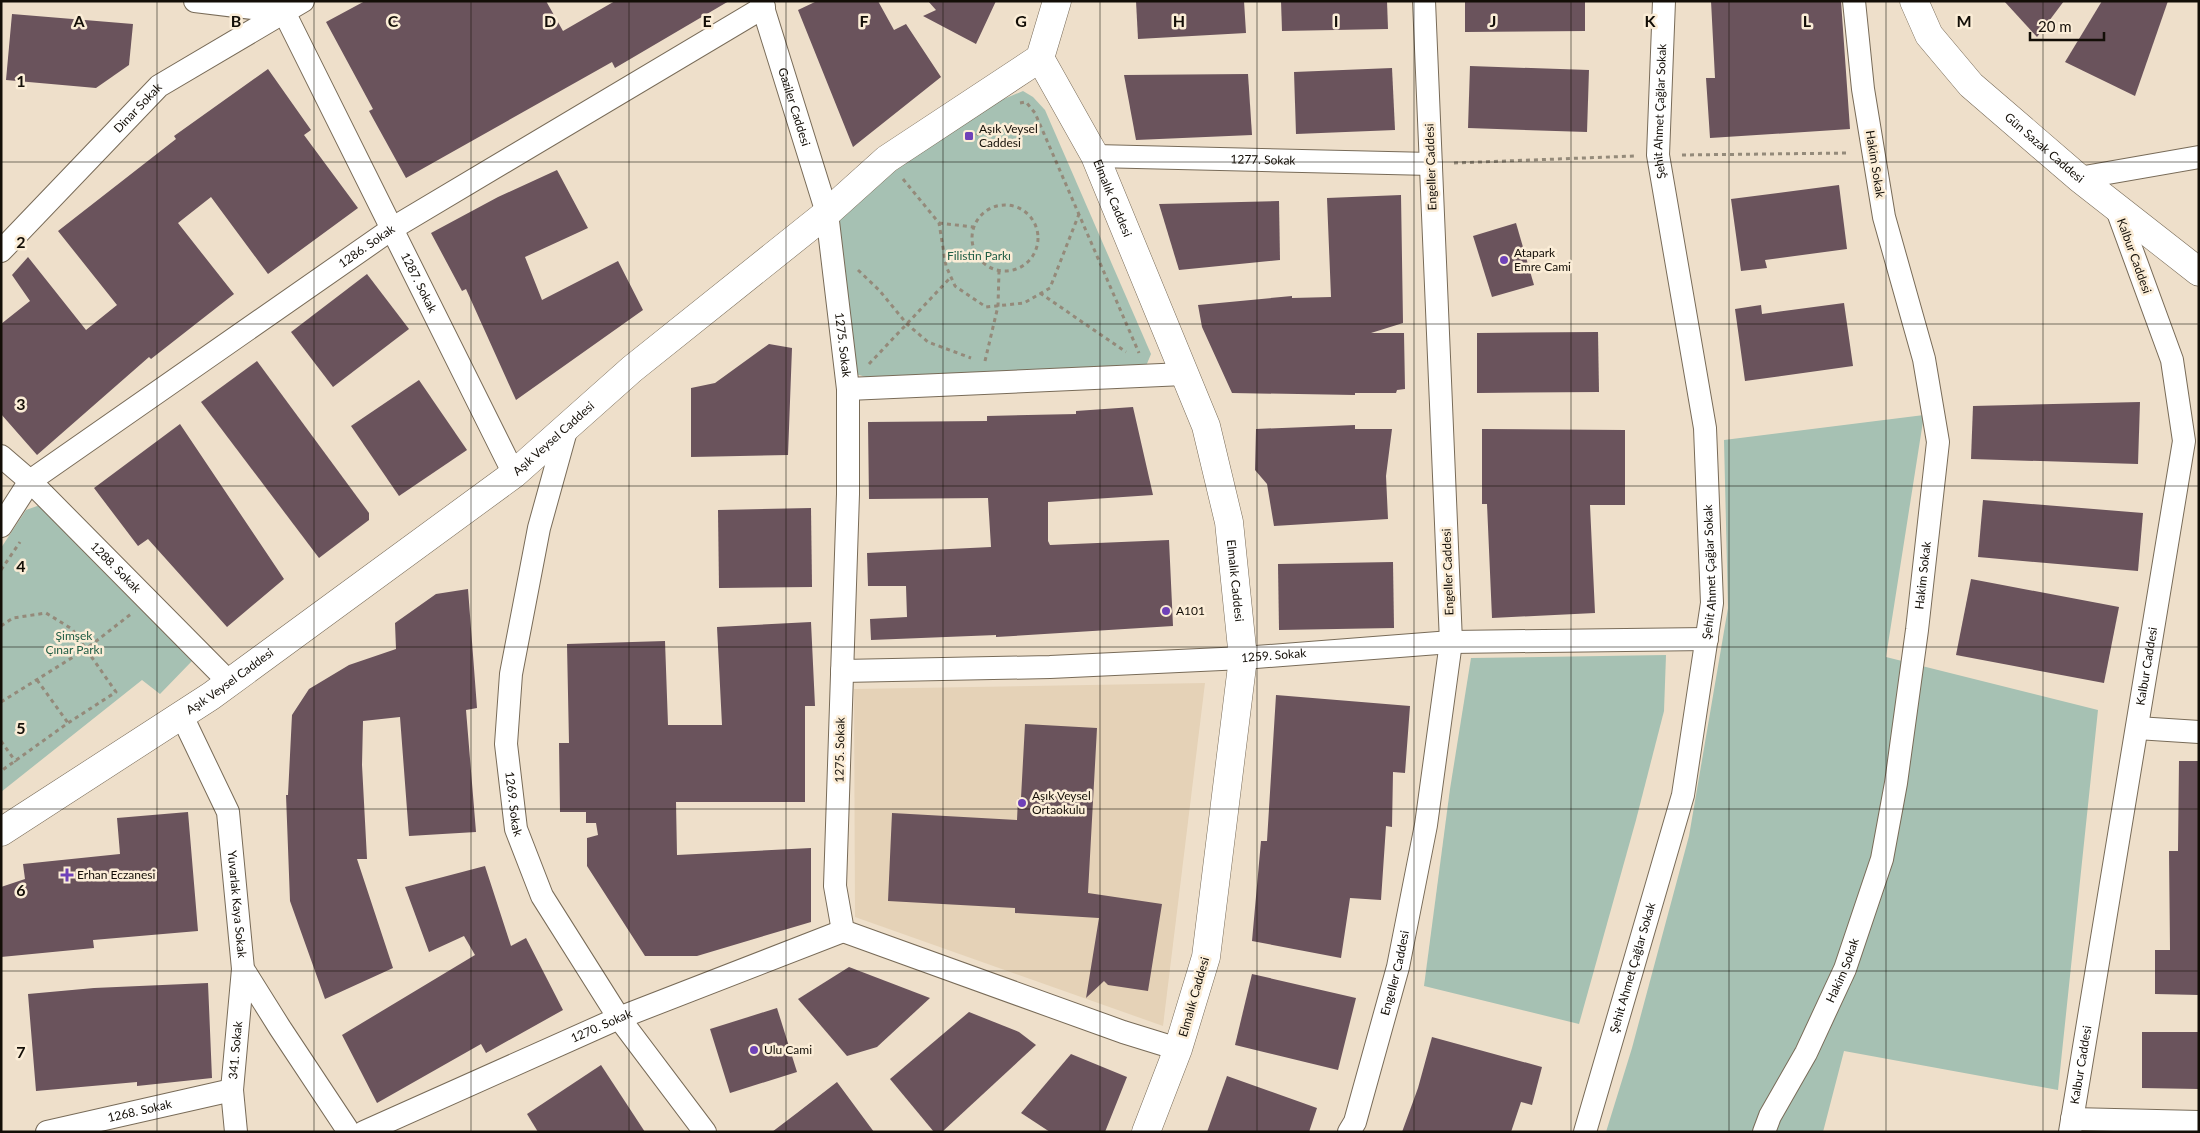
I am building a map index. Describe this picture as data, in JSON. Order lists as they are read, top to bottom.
{
  "streets": {
    "street": [
      "Gaziler Caddesi",
      "Dinar Sokak",
      "Şehit Ahmet Çağlar Sokak",
      "Gün Sazak Caddesi",
      "1277. Sokak",
      "Hakim Sokak",
      "Engeller Caddesi",
      "Elmalık Caddesi",
      "1286. Sokak",
      "Kalbur Caddesi",
      "1287. Sokak",
      "1275. Sokak",
      "Aşık Veysel Caddesi",
      "1288. Sokak",
      "1259. Sokak",
      "1269. Sokak",
      "Yuvarlak Kaya Sokak",
      "1270. Sokak",
      "341. Sokak",
      "1268. Sokak"
    ]
  },
  "crossings": [
    ["Gaziler Caddesi", "1286. Sokak"],
    ["Gaziler Caddesi", "1275. Sokak"],
    ["Gaziler Caddesi", "Aşık Veysel Caddesi"],
    ["Dinar Sokak", "1287. Sokak"],
    ["Şehit Ahmet Çağlar Sokak", "1259. Sokak"],
    ["Gün Sazak Caddesi", "Kalbur Caddesi"],
    ["1277. Sokak", "Engeller Caddesi"],
    ["1277. Sokak", "Elmalık Caddesi"],
    ["Engeller Caddesi", "1259. Sokak"],
    ["Elmalık Caddesi", "Aşık Veysel Caddesi"],
    ["Elmalık Caddesi", "1259. Sokak"],
    ["1286. Sokak", "1287. Sokak"],
    ["1286. Sokak", "1288. Sokak"],
    ["1287. Sokak", "Aşık Veysel Caddesi"],
    ["1275. Sokak", "Aşık Veysel Caddesi"],
    ["1275. Sokak", "1259. Sokak"],
    ["1275. Sokak", "1270. Sokak"],
    ["Aşık Veysel Caddesi", "1288. Sokak"],
    ["Aşık Veysel Caddesi", "1269. Sokak"],
    ["Aşık Veysel Caddesi", "Yuvarlak Kaya Sokak"],
    ["1269. Sokak", "1270. Sokak"],
    ["Yuvarlak Kaya Sokak", "341. Sokak"],
    ["341. Sokak", "1268. Sokak"]
  ],
  "parks": ["Filistin Parkı", "Şimşek Çınar Parkı"],
  "places": {
    "transit": ["Aşık Veysel Caddesi"],
    "other": [
      "Atapark Emre Cami",
      "A101",
      "Aşık Veysel Ortaokulu",
      "Ulu Cami"
    ],
    "health": ["Erhan Eczanesi"]
  },
  "scale_bar": "20 m",
  "grid": {
    "columns": [
      "A",
      "B",
      "C",
      "D",
      "E",
      "F",
      "G",
      "H",
      "I",
      "J",
      "K",
      "L",
      "M"
    ],
    "rows": [
      "1",
      "2",
      "3",
      "4",
      "5",
      "6",
      "7"
    ]
  }
}
